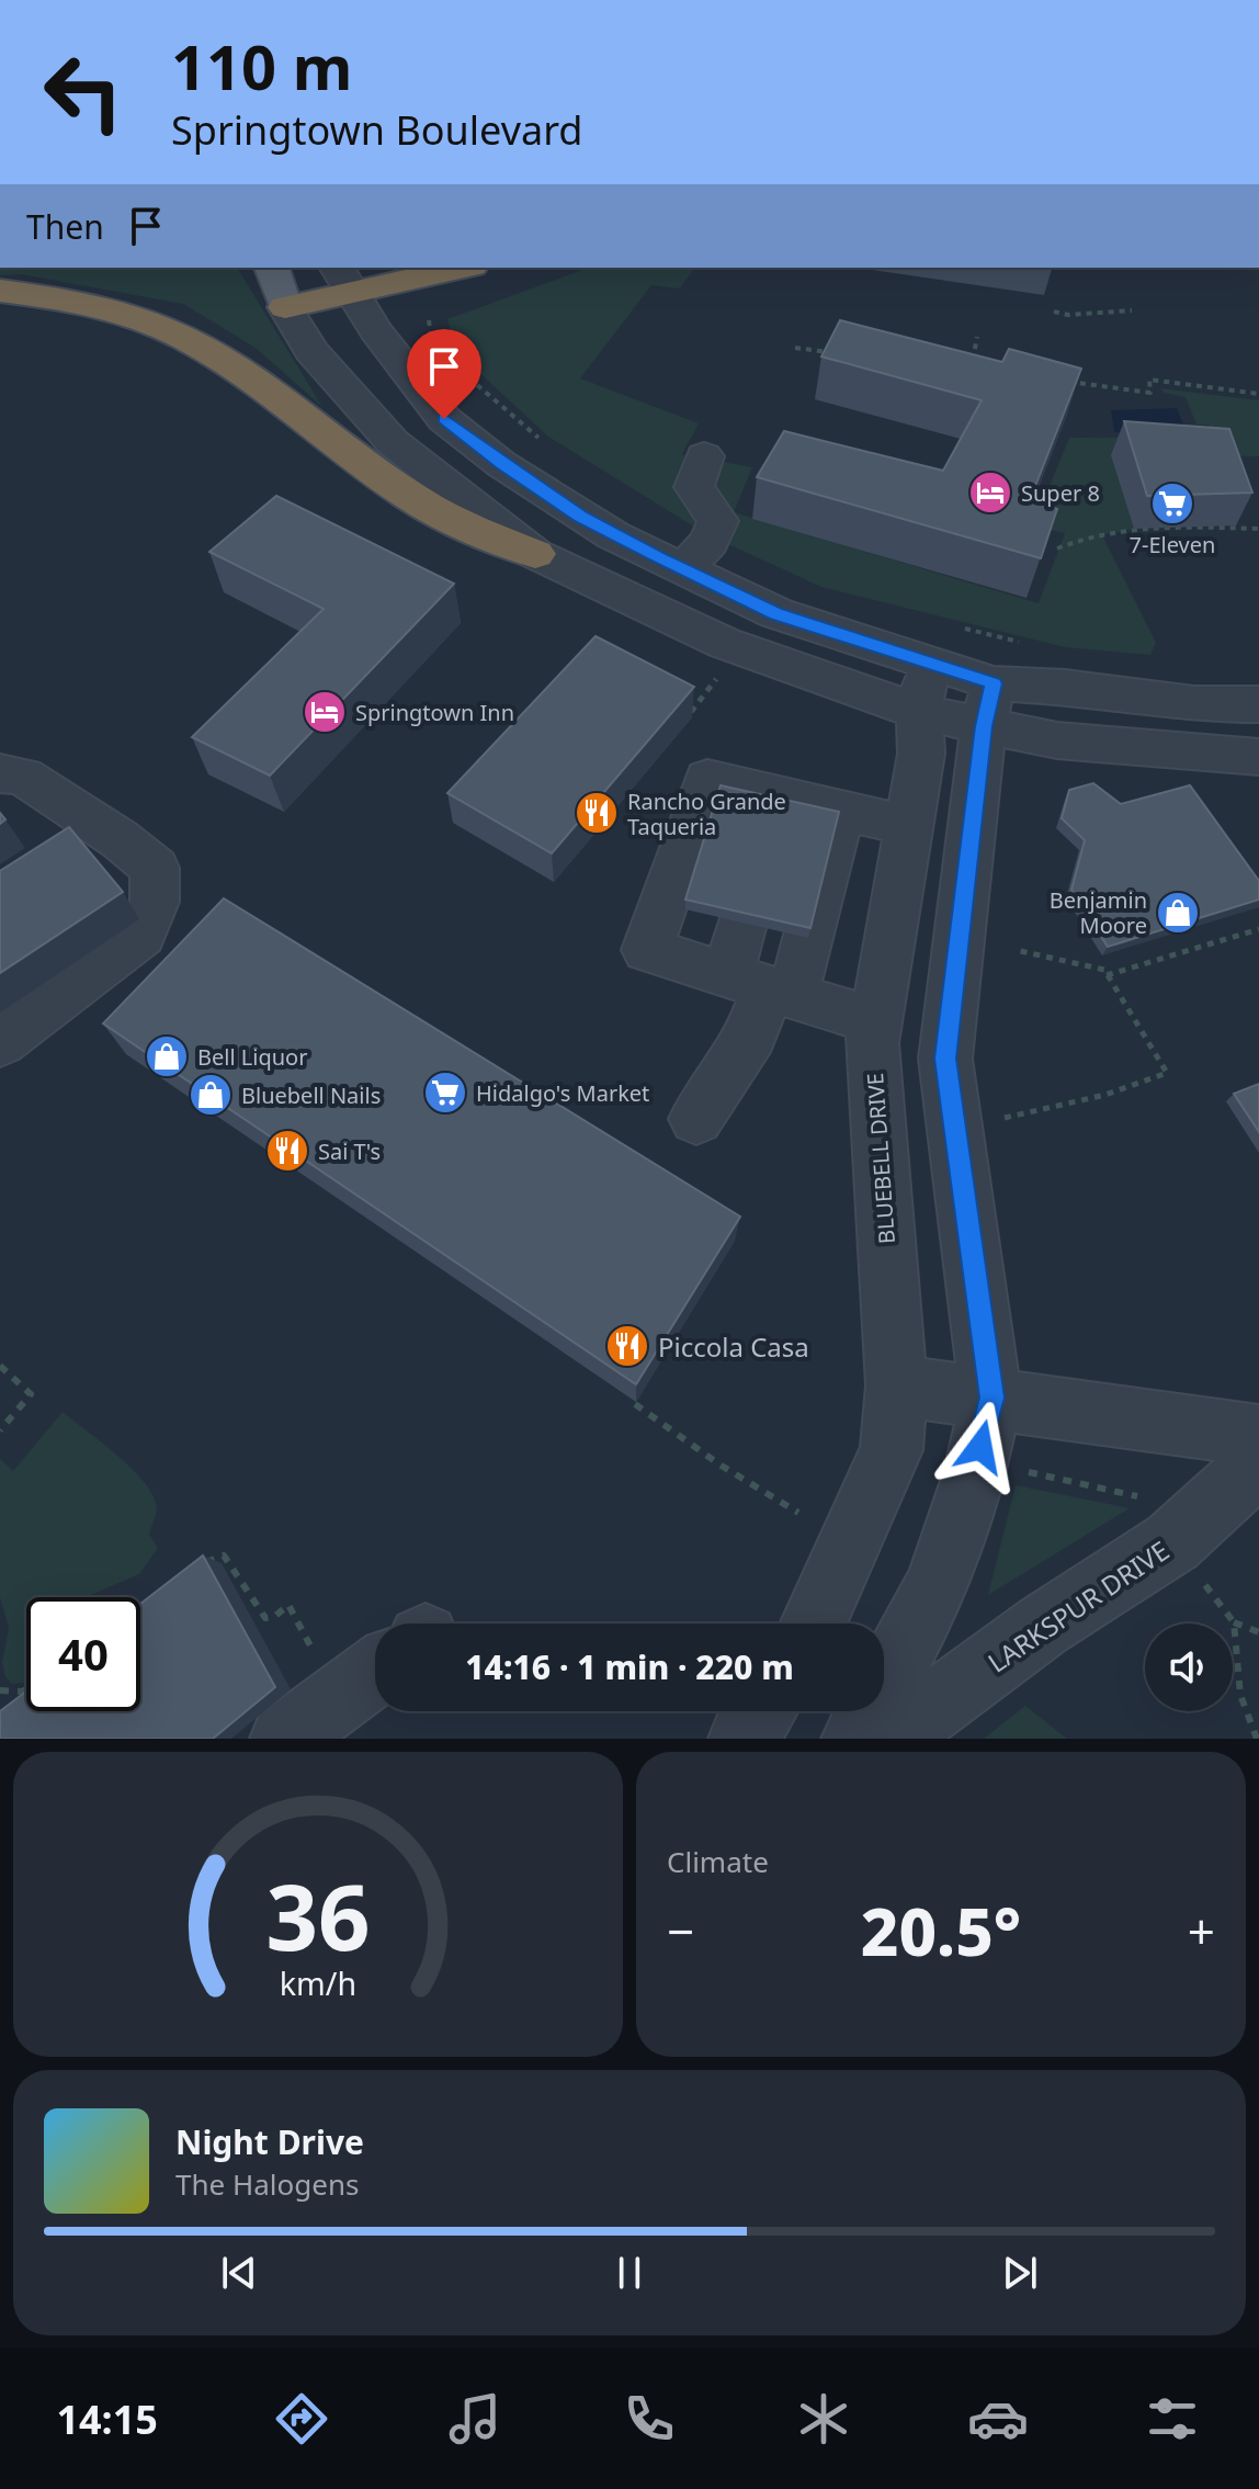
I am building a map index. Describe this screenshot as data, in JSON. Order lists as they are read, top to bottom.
{
  "streets": {
    "street": ["BLUEBELL DRIVE", "LARKSPUR DRIVE"]
  },
  "places": {
    "hotel": ["Super 8", "Springtown Inn"],
    "supermarket": ["7-Eleven", "Hidalgo's Market"],
    "restaurant": ["Rancho Grande Taqueria", "Sai T's", "Piccola Casa"],
    "shop": ["Benjamin Moore", "Bell Liquor", "Bluebell Nails"]
  },
  "page": {
    "turn": ["110 m", "Springtown Boulevard"],
    "then": "Then",
    "limit": "40",
    "trip": "14:16 · 1 min · 220 m",
    "tile": "Climate",
    "heat": ["−", "20.5°", "+"],
    "song": ["Night Drive", "The Halogens"],
    "tabs": "14:15",
    "gauge": ["36", "km/h"]
  }
}
